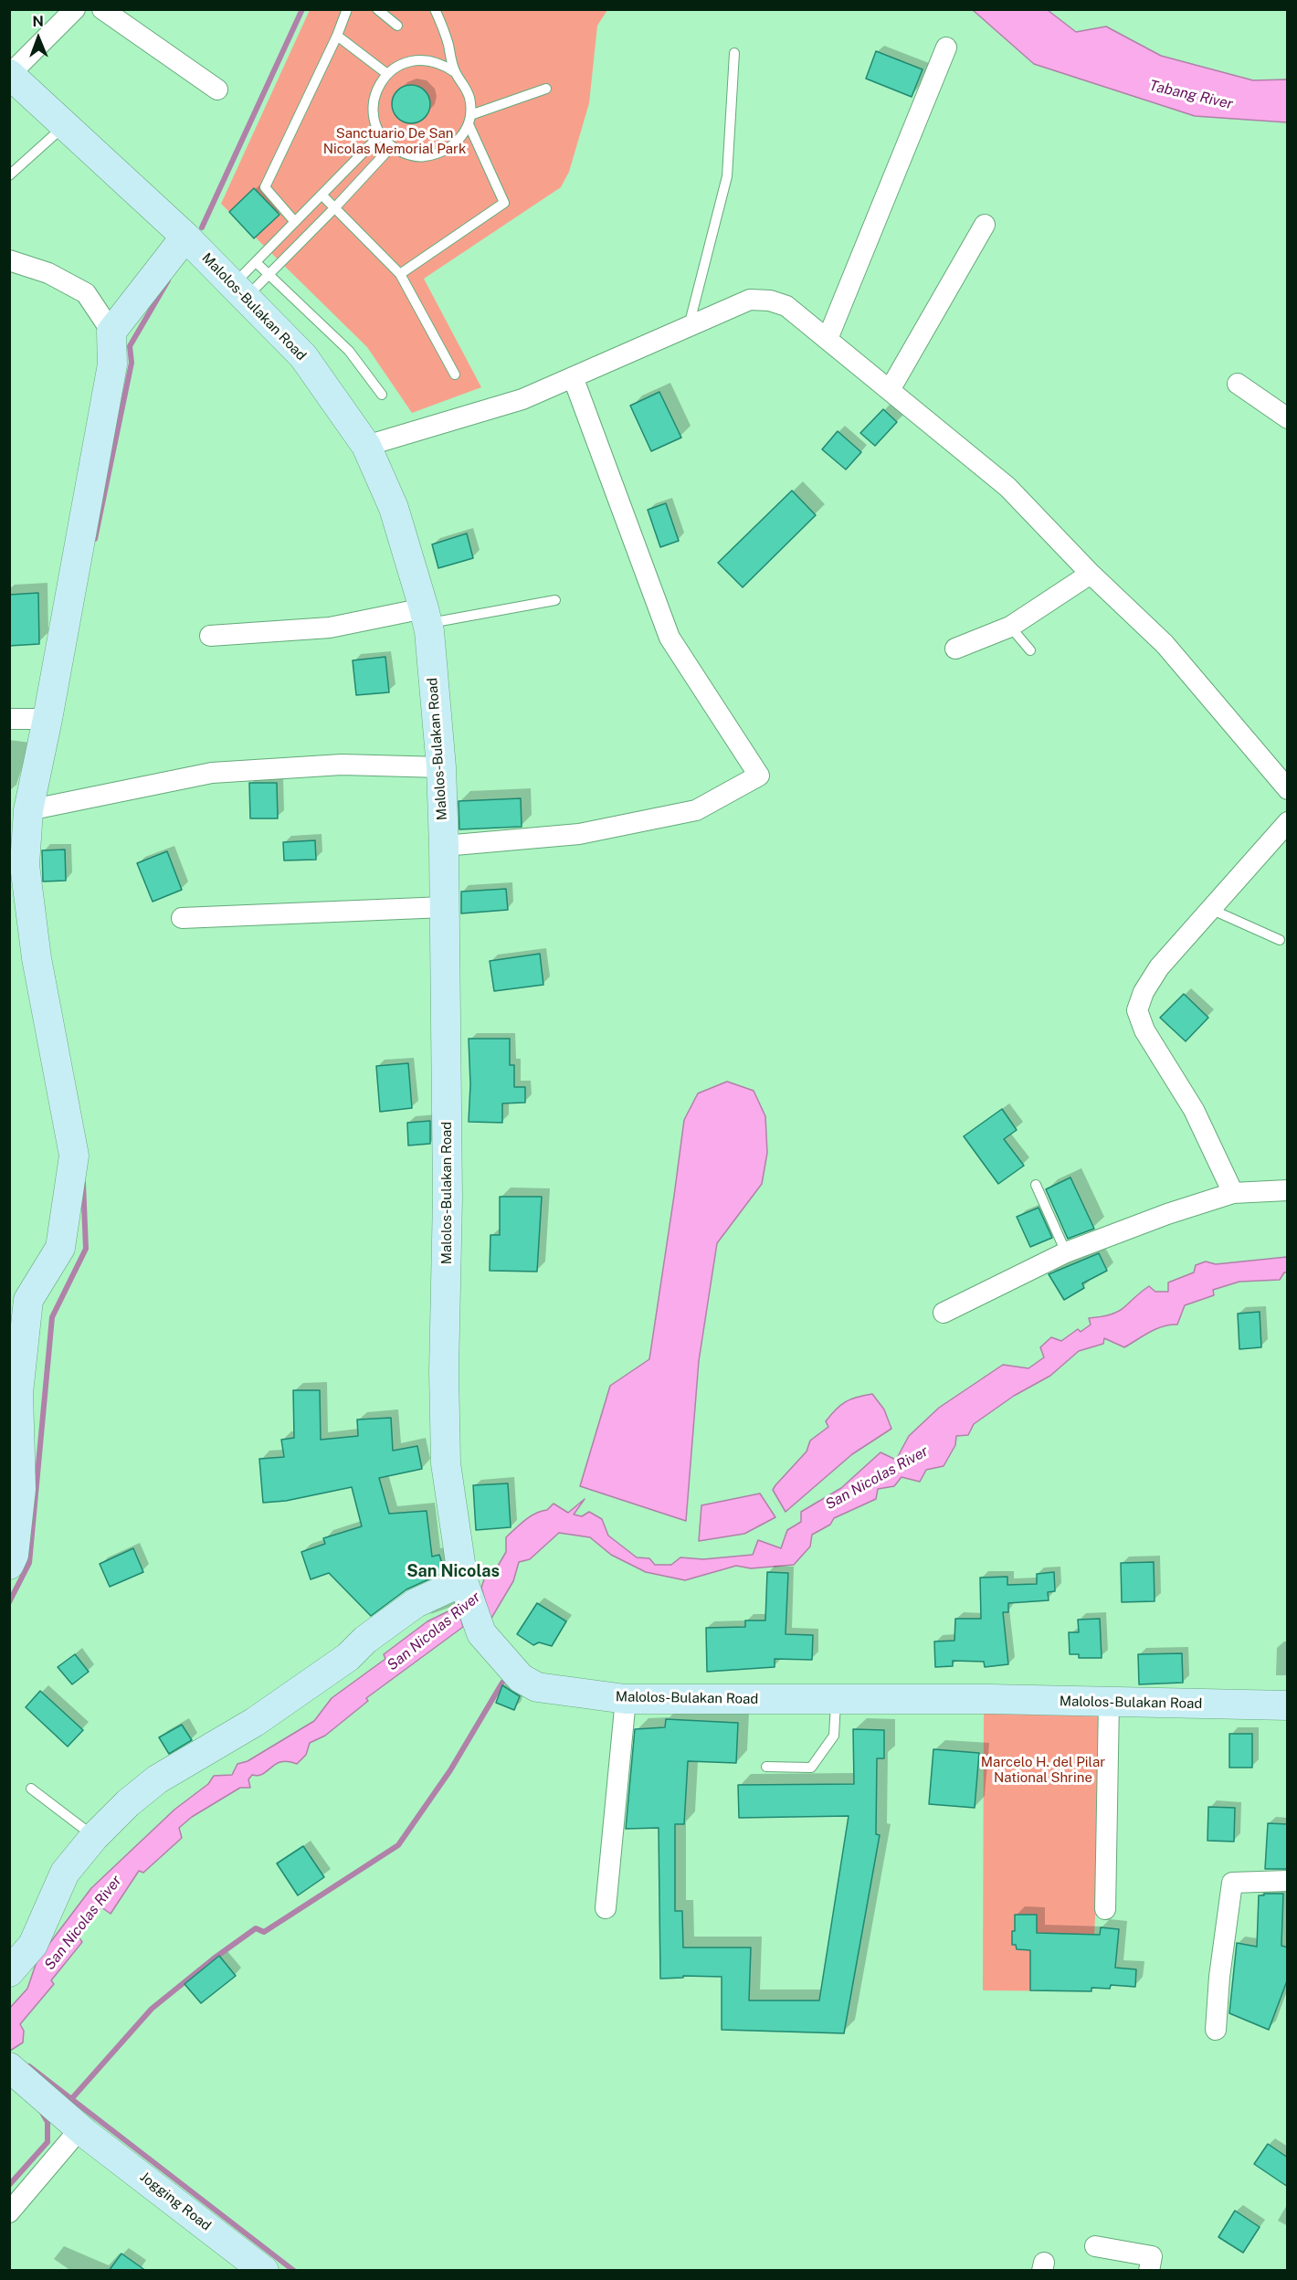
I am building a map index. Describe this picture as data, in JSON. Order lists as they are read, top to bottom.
{
  "streets": {
    "main road": ["Malolos-Bulakan Road", "Jogging Road"]
  },
  "districts": ["San Nicolas"],
  "water": ["Tabang River", "San Nicolas River"],
  "parks": ["Sanctuario De San Nicolas Memorial Park", "Marcelo H. del Pilar National Shrine"],
  "north": "top"
}
